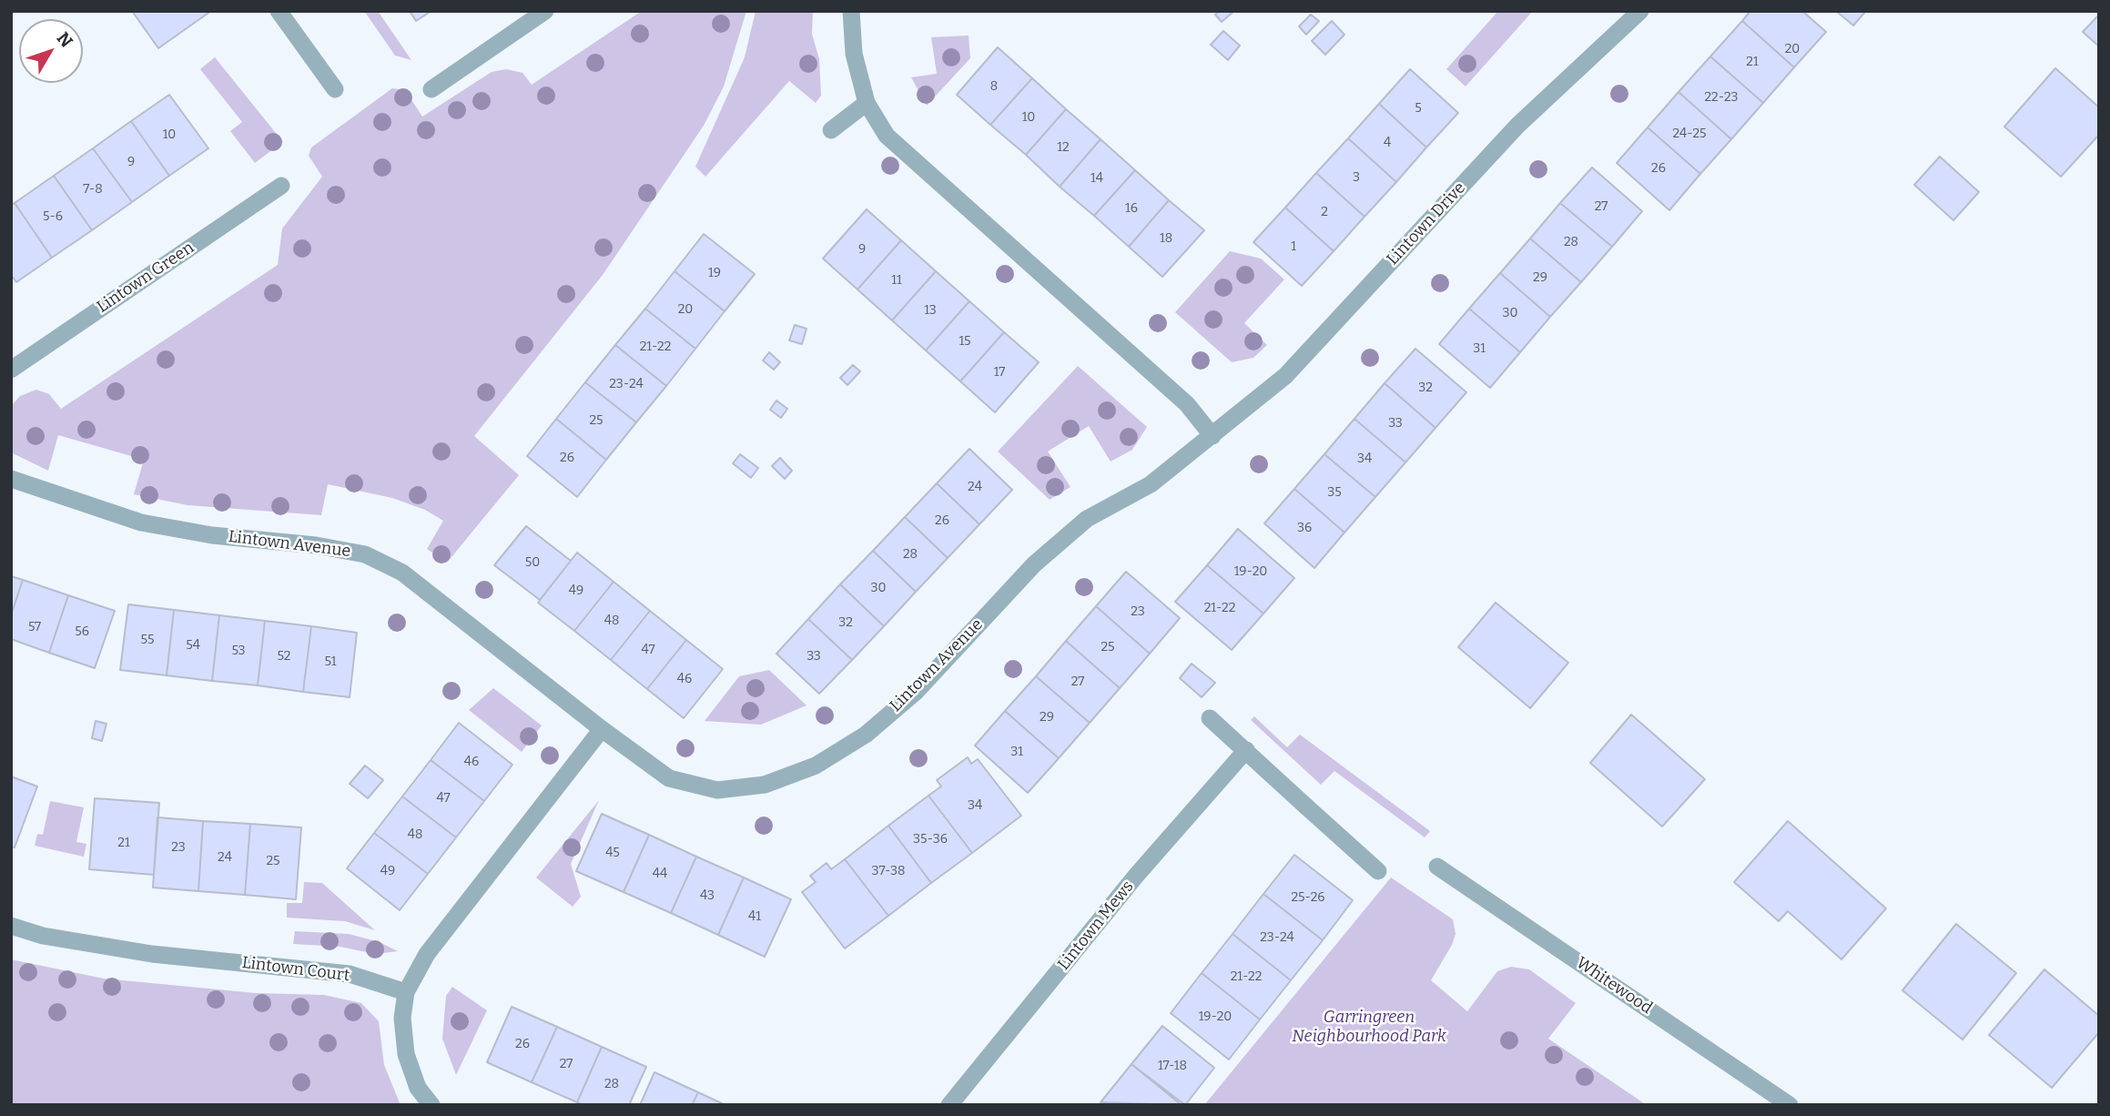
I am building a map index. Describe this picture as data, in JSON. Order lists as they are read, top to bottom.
{
  "streets": {
    "street": [
      "Lintown Drive",
      "Lintown Green",
      "Lintown Avenue",
      "Lintown Mews",
      "Lintown Court",
      "Whitewood"
    ]
  },
  "crossings": [
    ["Lintown Drive", "Lintown Avenue"]
  ],
  "parks": ["Garringreen Neighbourhood Park"],
  "house_numbers": [
    "20",
    "21",
    "8",
    "22-23",
    "5",
    "10",
    "24-25",
    "10",
    "4",
    "12",
    "9",
    "26",
    "3",
    "14",
    "7-8",
    "27",
    "16",
    "2",
    "5-6",
    "18",
    "28",
    "1",
    "9",
    "19",
    "29",
    "11",
    "20",
    "13",
    "30",
    "15",
    "21-22",
    "31",
    "17",
    "23-24",
    "32",
    "25",
    "33",
    "26",
    "34",
    "24",
    "35",
    "26",
    "36",
    "28",
    "50",
    "19-20",
    "30",
    "49",
    "21-22",
    "23",
    "48",
    "32",
    "57",
    "56",
    "55",
    "54",
    "25",
    "47",
    "53",
    "52",
    "33",
    "51",
    "46",
    "27",
    "29",
    "31",
    "46",
    "47",
    "34",
    "48",
    "35-36",
    "21",
    "23",
    "45",
    "24",
    "25",
    "49",
    "37-38",
    "44",
    "43",
    "25-26",
    "41",
    "23-24",
    "21-22",
    "19-20",
    "26",
    "27",
    "17-18",
    "28"
  ],
  "north": "top right"
}
